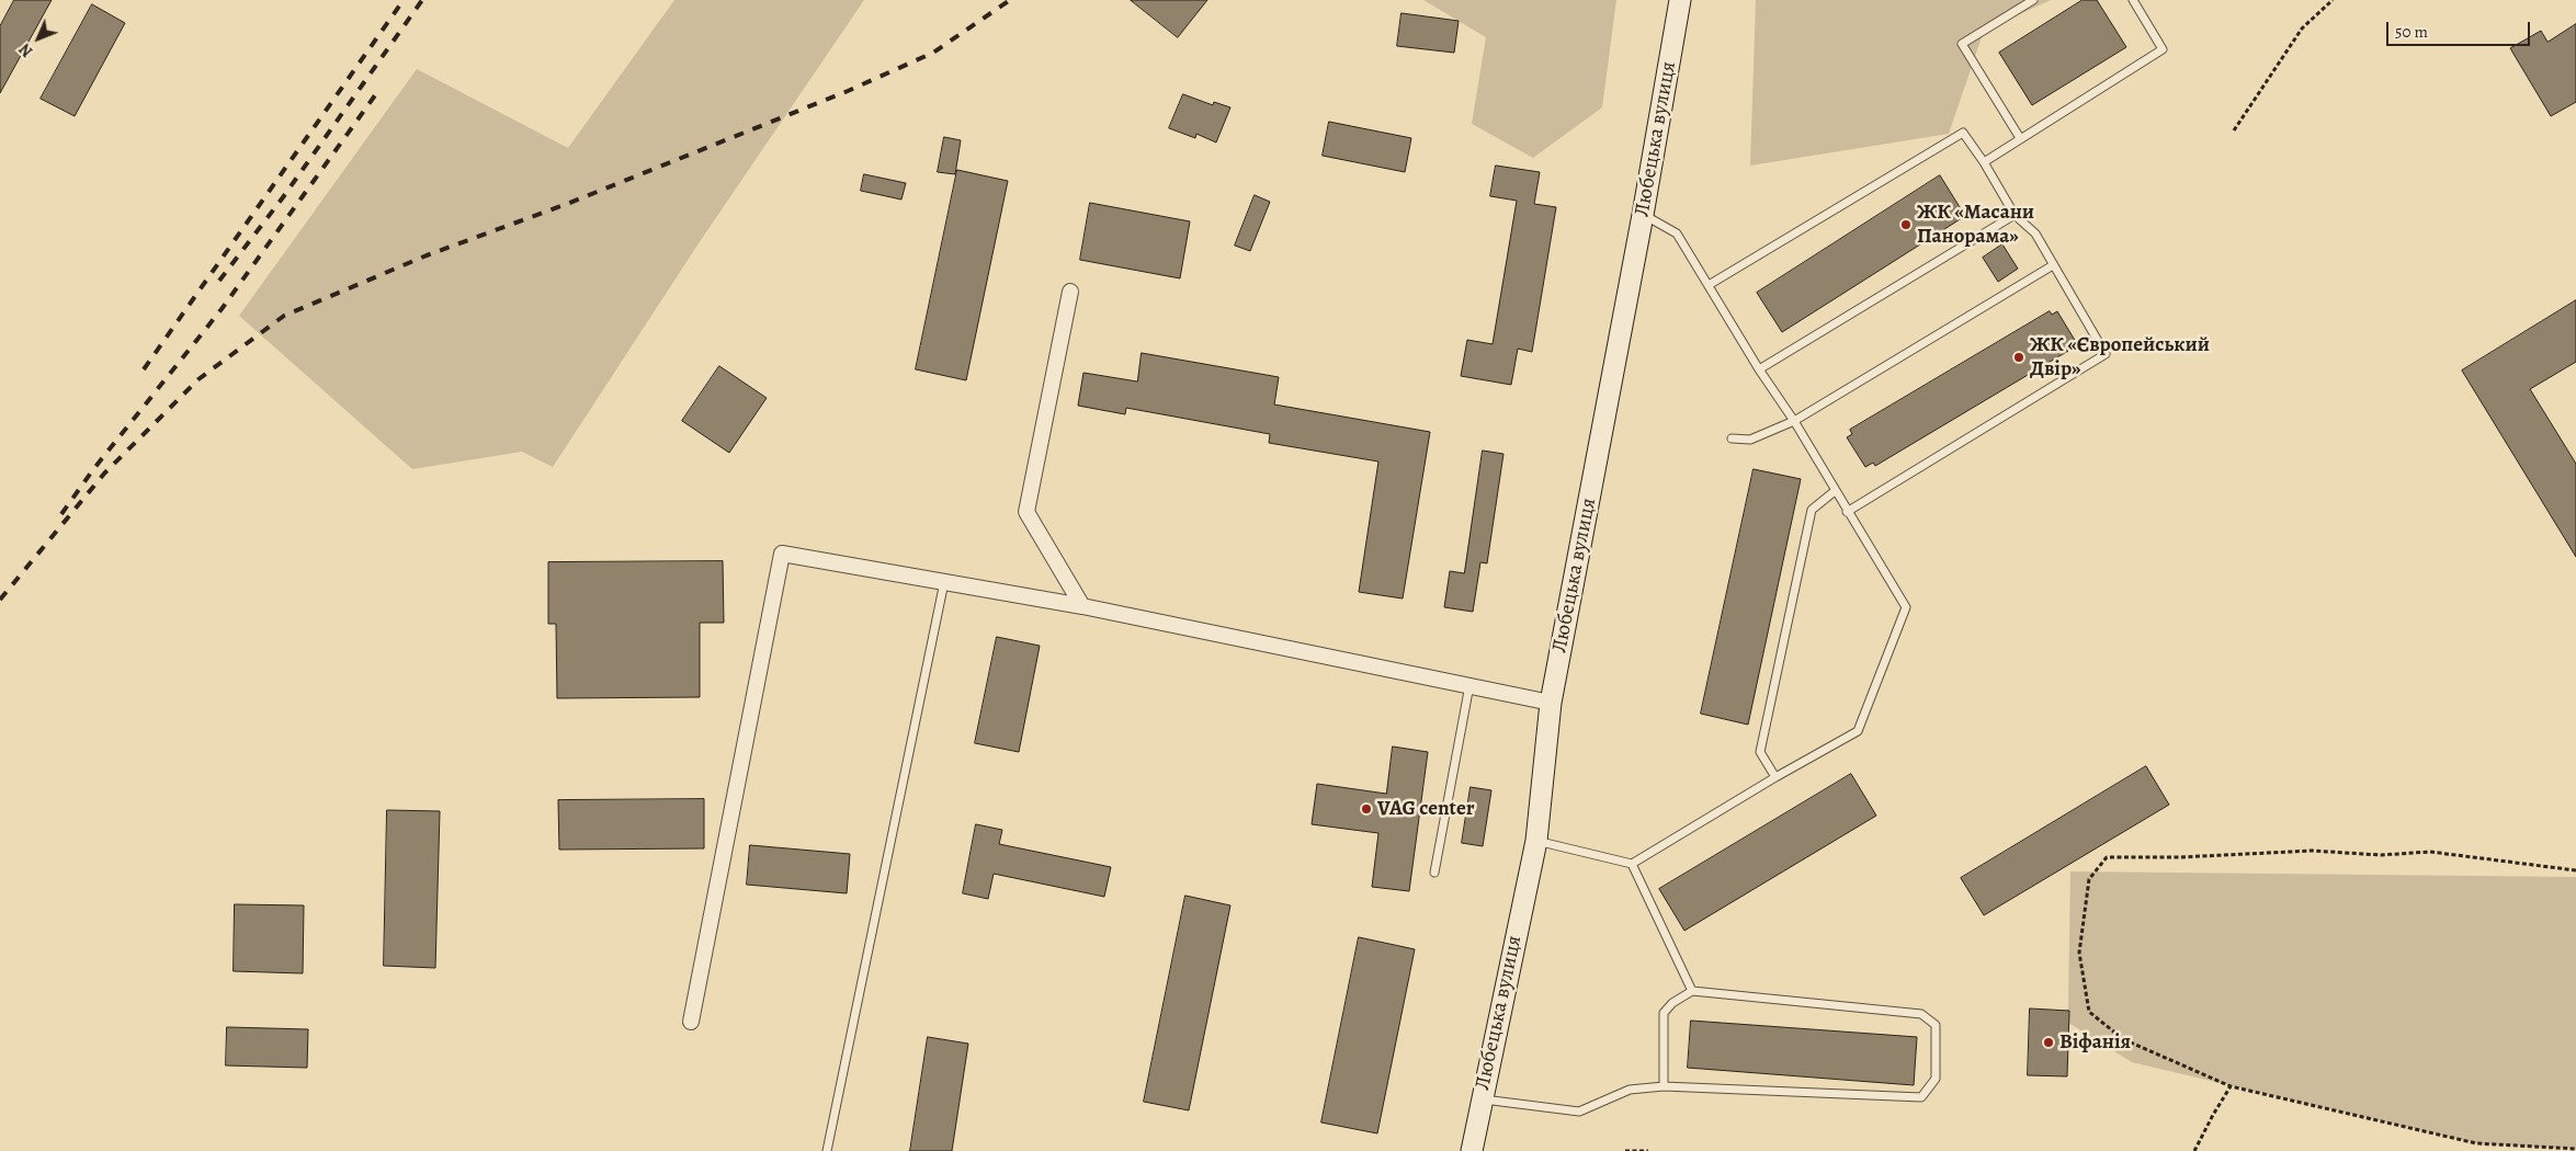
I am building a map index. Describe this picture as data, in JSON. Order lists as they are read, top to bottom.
{
  "streets": {
    "main road": ["Любецька вулиця"]
  },
  "places": [
    "ЖК «Масани Панорама»",
    "ЖК «Європейський Двір»",
    "VAG center",
    "Віфанія"
  ],
  "scale_bar": "50 m",
  "north": "bottom left"
}
